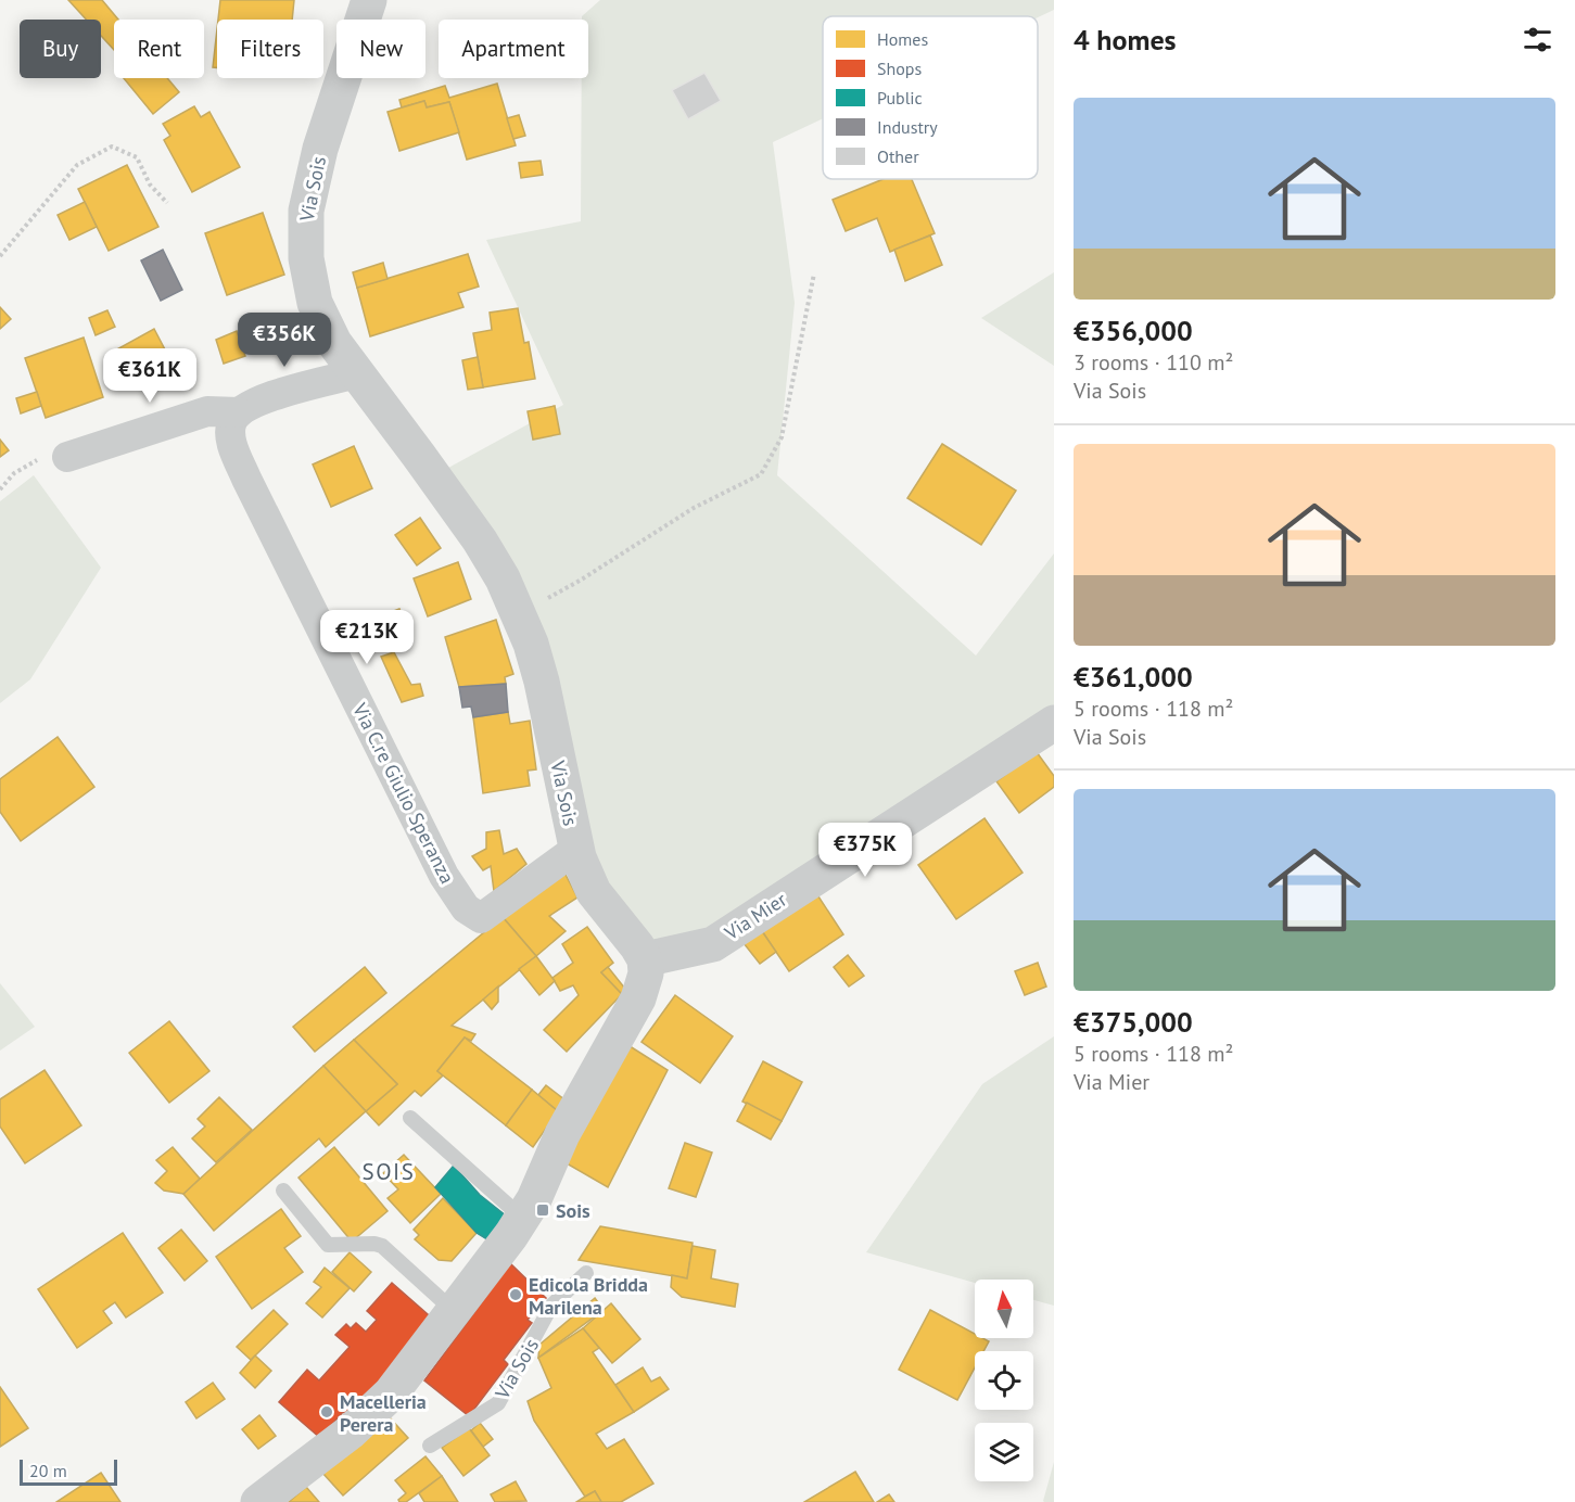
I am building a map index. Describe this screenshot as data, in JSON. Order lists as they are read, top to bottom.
{
  "streets": {
    "street": ["Via Sois", "Via C.re Giulio Speranza", "Via Mier"]
  },
  "crossings": [
    ["Via Sois", "Via C.re Giulio Speranza"],
    ["Via Sois", "Via Mier"]
  ],
  "districts": ["SOIS"],
  "places": {
    "transit": ["Sois"],
    "other": ["Edicola Bridda Marilena", "Macelleria Perera"]
  },
  "legend": [
    "Homes",
    "Shops",
    "Public",
    "Industry",
    "Other"
  ],
  "scale_bar": "20 m",
  "north": "top",
  "page": {
    "heading": "4 homes",
    "chip": [
      "Buy",
      "Rent",
      "Filters",
      "New",
      "Apartment"
    ],
    "list": [
      {
        "name": "€356,000",
        "note": "3 rooms · 110 m² · Via Sois"
      },
      {
        "name": "€361,000",
        "note": "5 rooms · 118 m² · Via Sois"
      },
      {
        "name": "€375,000",
        "note": "5 rooms · 118 m² · Via Mier"
      }
    ],
    "price": [
      "€356K",
      "€361K",
      "€213K",
      "€375K"
    ],
    "scale": "20 m"
  }
}
